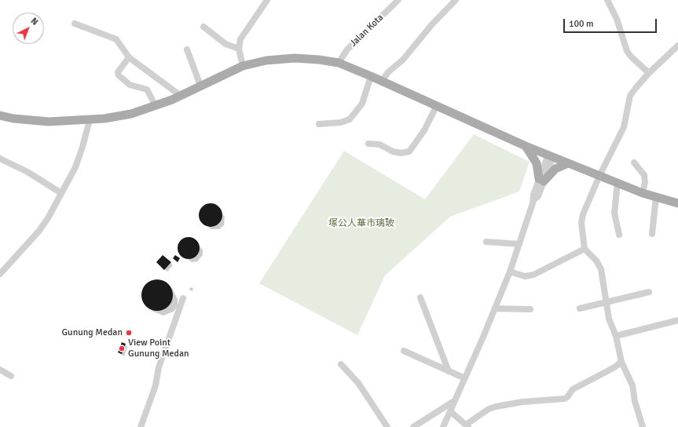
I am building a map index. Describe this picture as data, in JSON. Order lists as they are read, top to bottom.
{
  "streets": {
    "street": ["Jalan Kota"]
  },
  "parks": ["塚公人華市璃玻"],
  "places": ["Gunung Medan", "View Point Gunung Medan"],
  "scale_bar": "100 m",
  "north": "top right"
}
